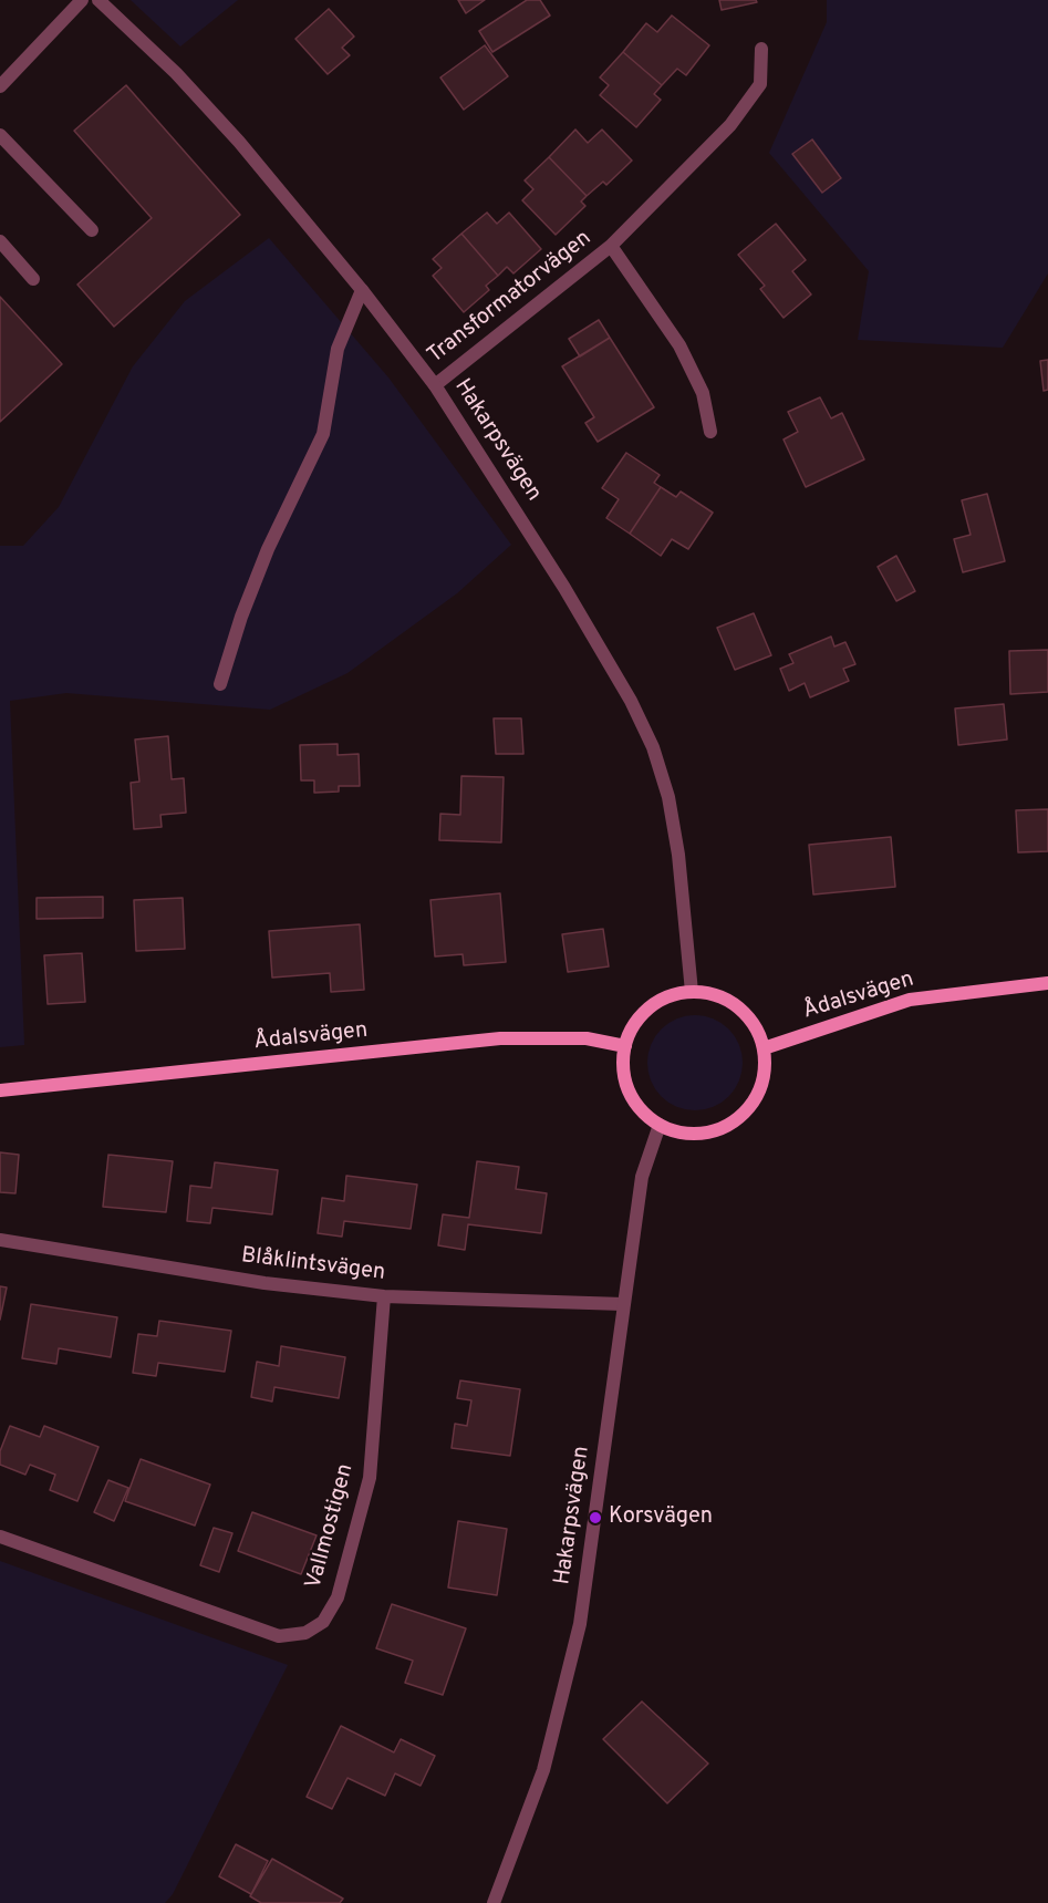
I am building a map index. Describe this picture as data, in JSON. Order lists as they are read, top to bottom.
{
  "streets": {
    "main road": ["Ådalsvägen"],
    "street": [
      "Transformatorvägen",
      "Hakarpsvägen",
      "Blåklintsvägen",
      "Vallmostigen"
    ]
  },
  "crossings": [
    ["Transformatorvägen", "Hakarpsvägen"],
    ["Hakarpsvägen", "Ådalsvägen"],
    ["Hakarpsvägen", "Blåklintsvägen"],
    ["Blåklintsvägen", "Vallmostigen"]
  ],
  "places": ["Korsvägen"]
}
